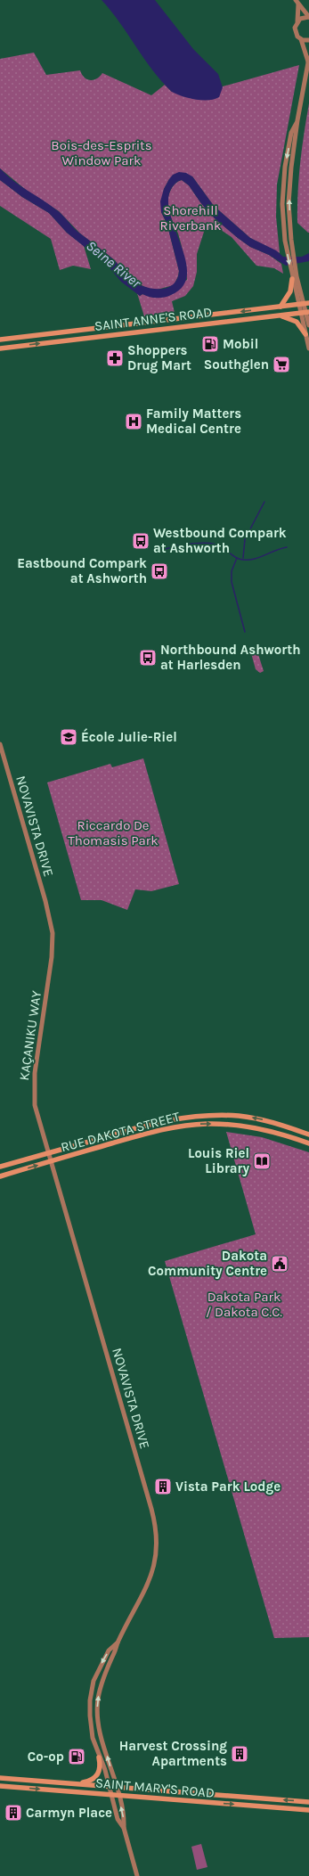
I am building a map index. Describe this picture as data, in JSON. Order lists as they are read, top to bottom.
{
  "streets": {
    "main road": ["SAINT ANNE'S ROAD", "RUE DAKOTA STREET", "SAINT MARY'S ROAD"],
    "street": ["NOVAVISTA DRIVE", "KAÇANIKU WAY"]
  },
  "crossings": [
    ["NOVAVISTA DRIVE", "KAÇANIKU WAY"],
    ["NOVAVISTA DRIVE", "RUE DAKOTA STREET"],
    ["NOVAVISTA DRIVE", "SAINT MARY'S ROAD"],
    ["KAÇANIKU WAY", "RUE DAKOTA STREET"]
  ],
  "water": ["Seine River"],
  "parks": [
    "Bois-des-Esprits Window Park",
    "Shorehill Riverbank",
    "Riccardo De Thomasis Park",
    "Dakota Park / Dakota C.C."
  ],
  "places": {
    "fuel station": ["Mobil", "Co-op"],
    "pharmacy": ["Shoppers Drug Mart"],
    "supermarket": ["Southglen"],
    "hospital": ["Family Matters Medical Centre"],
    "bus stop": ["Westbound Compark at Ashworth", "Eastbound Compark at Ashworth", "Northbound Ashworth at Harlesden"],
    "school or university": ["École Julie-Riel"],
    "library": ["Louis Riel Library"],
    "public building": ["Dakota Community Centre"],
    "building": ["Vista Park Lodge", "Harvest Crossing Apartments", "Carmyn Place"]
  }
}
